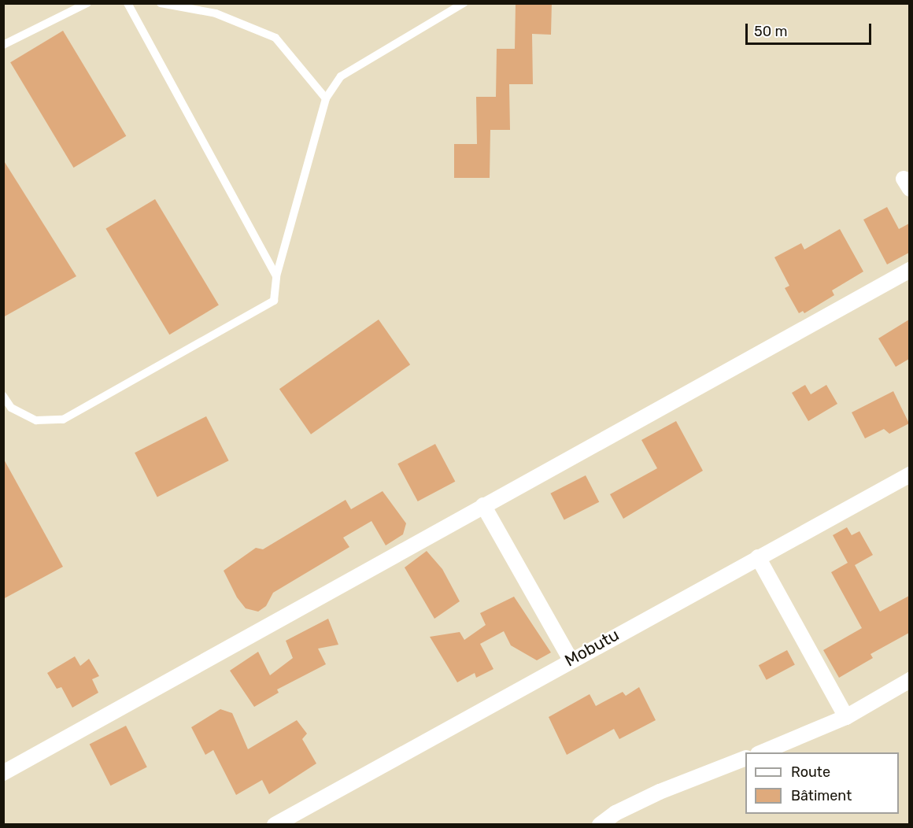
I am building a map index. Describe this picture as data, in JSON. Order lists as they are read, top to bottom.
{
  "streets": {
    "street": ["Mobutu"]
  },
  "legend": ["Route", "Bâtiment"],
  "scale_bar": "50 m"
}
